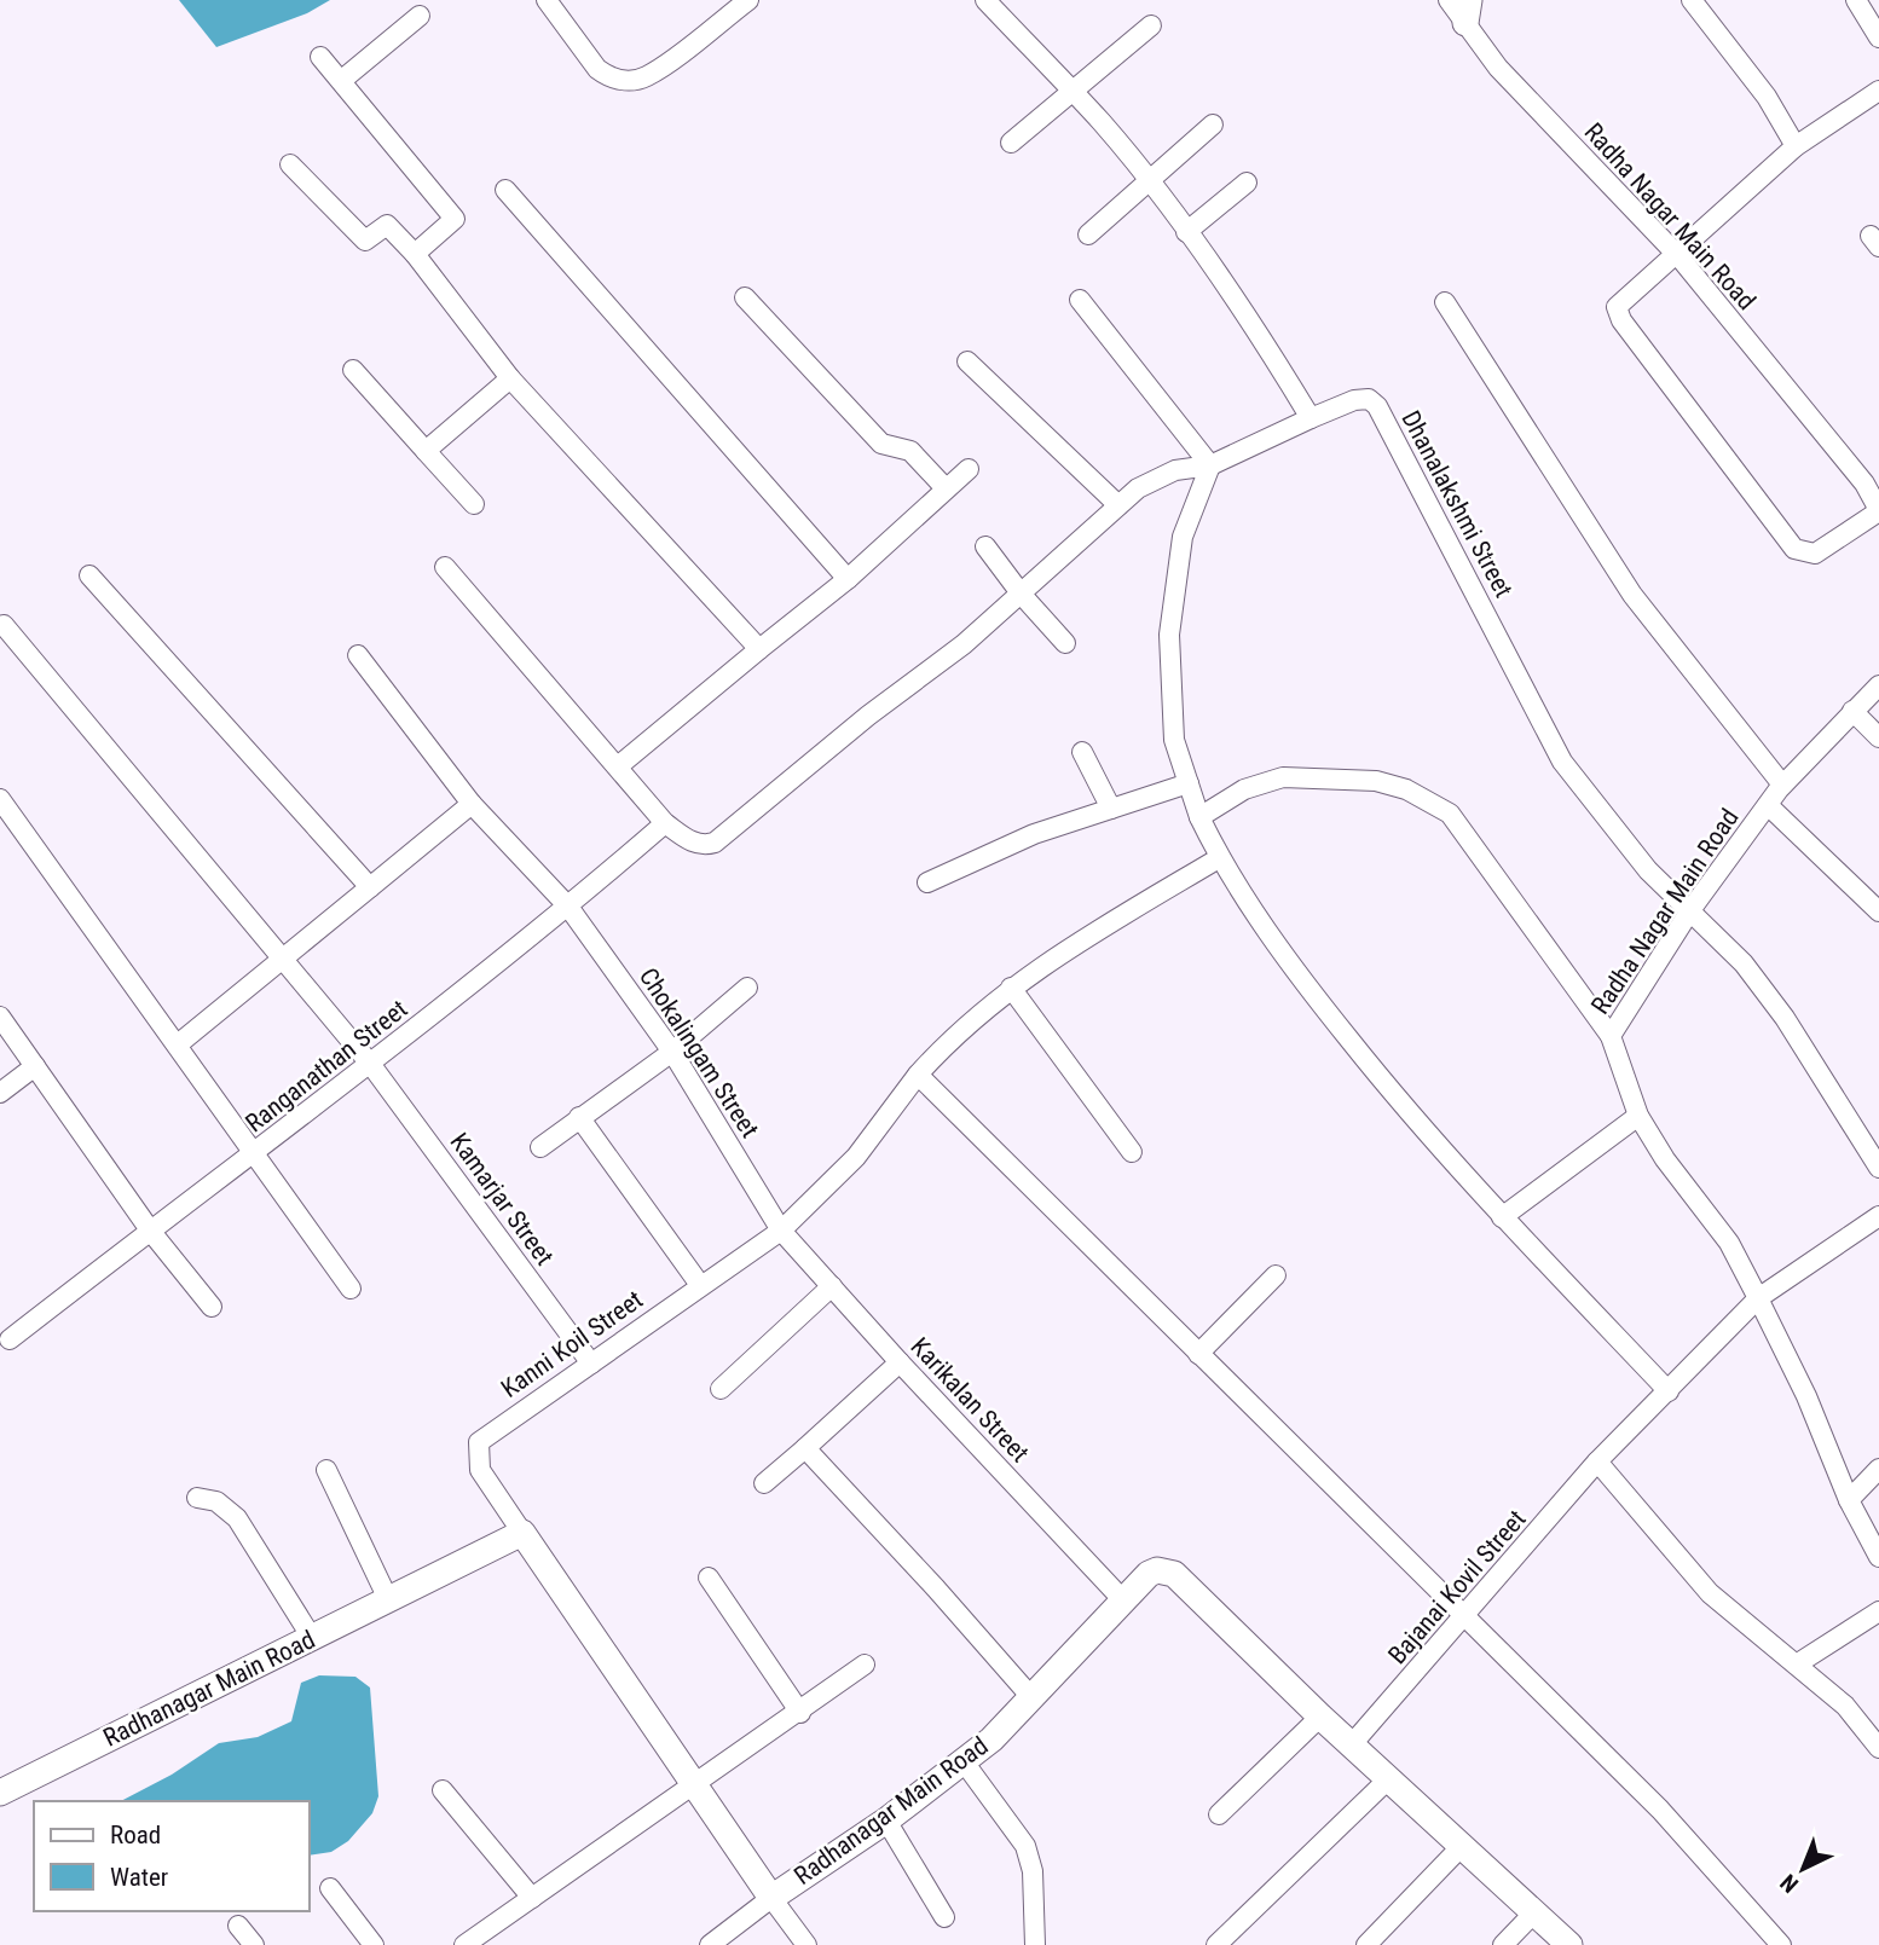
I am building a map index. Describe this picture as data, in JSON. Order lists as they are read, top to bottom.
{
  "streets": {
    "street": [
      "Radha Nagar Main Road",
      "Dhanalakshmi Street",
      "Chokalingam Street",
      "Ranganathan Street",
      "Kamarjar Street",
      "Kanni Koil Street",
      "Karikalan Street",
      "Bajanai Kovil Street",
      "Radhanagar Main Road"
    ]
  },
  "crossings": [
    ["Radha Nagar Main Road", "Dhanalakshmi Street"],
    ["Dhanalakshmi Street", "Ranganathan Street"],
    ["Chokalingam Street", "Ranganathan Street"],
    ["Chokalingam Street", "Kanni Koil Street"],
    ["Chokalingam Street", "Karikalan Street"],
    ["Ranganathan Street", "Kamarjar Street"],
    ["Kamarjar Street", "Kanni Koil Street"],
    ["Kanni Koil Street", "Karikalan Street"],
    ["Kanni Koil Street", "Radhanagar Main Road"],
    ["Karikalan Street", "Radhanagar Main Road"],
    ["Bajanai Kovil Street", "Radhanagar Main Road"]
  ],
  "legend": ["Road", "Water"],
  "north": "bottom left"
}
